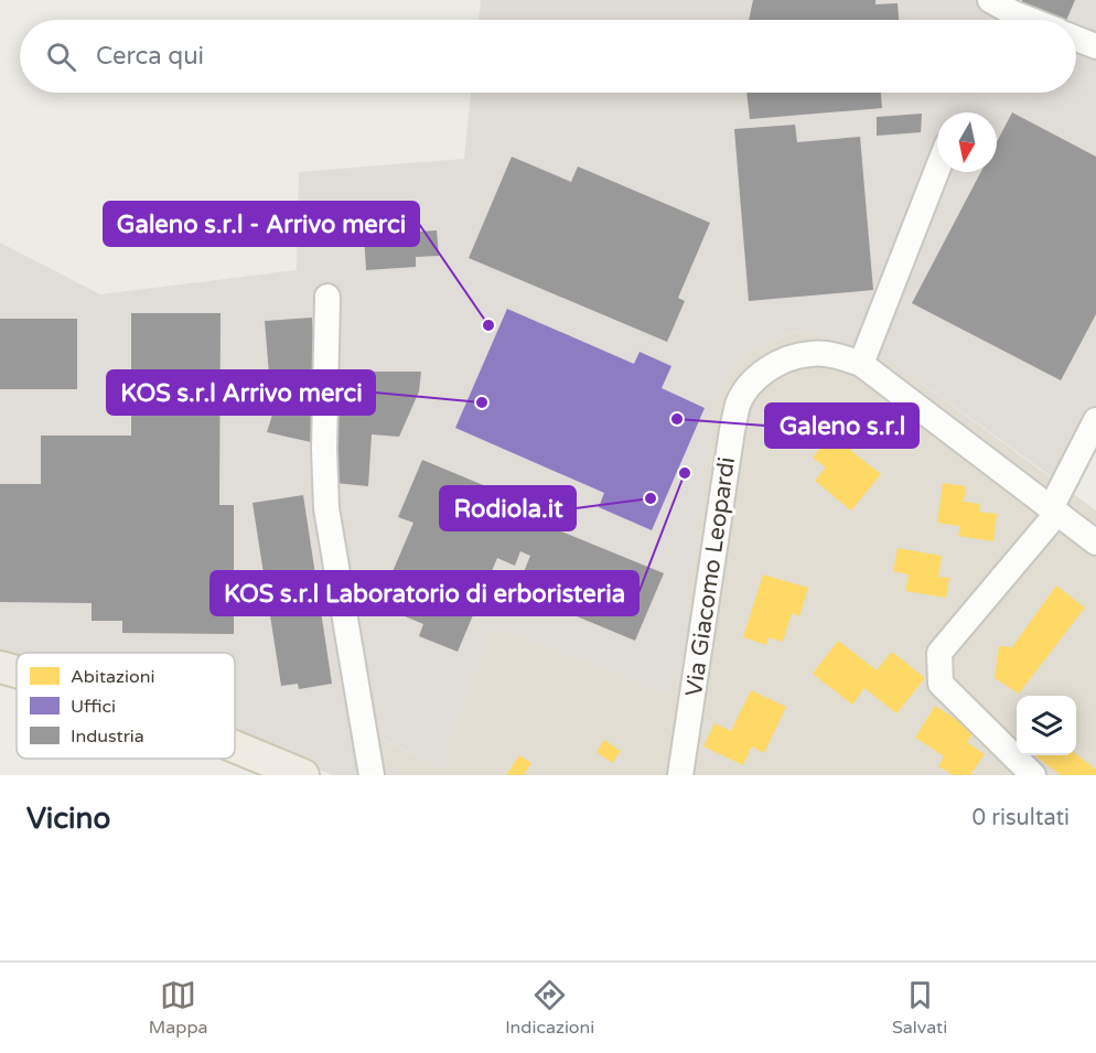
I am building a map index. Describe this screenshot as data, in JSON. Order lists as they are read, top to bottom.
{
  "streets": {
    "street": ["Via Giacomo Leopardi"]
  },
  "places": [
    "Galeno s.r.l - Arrivo merci",
    "KOS s.r.l Arrivo merci",
    "Galeno s.r.l",
    "KOS s.r.l Laboratorio di erboristeria",
    "Rodiola.it"
  ],
  "legend": ["Abitazioni", "Uffici", "Industria"],
  "north": "bottom",
  "page": {
    "search": "Cerca qui",
    "heading": ["Vicino", "0 risultati"],
    "nav": ["Mappa", "Indicazioni", "Salvati"]
  }
}
